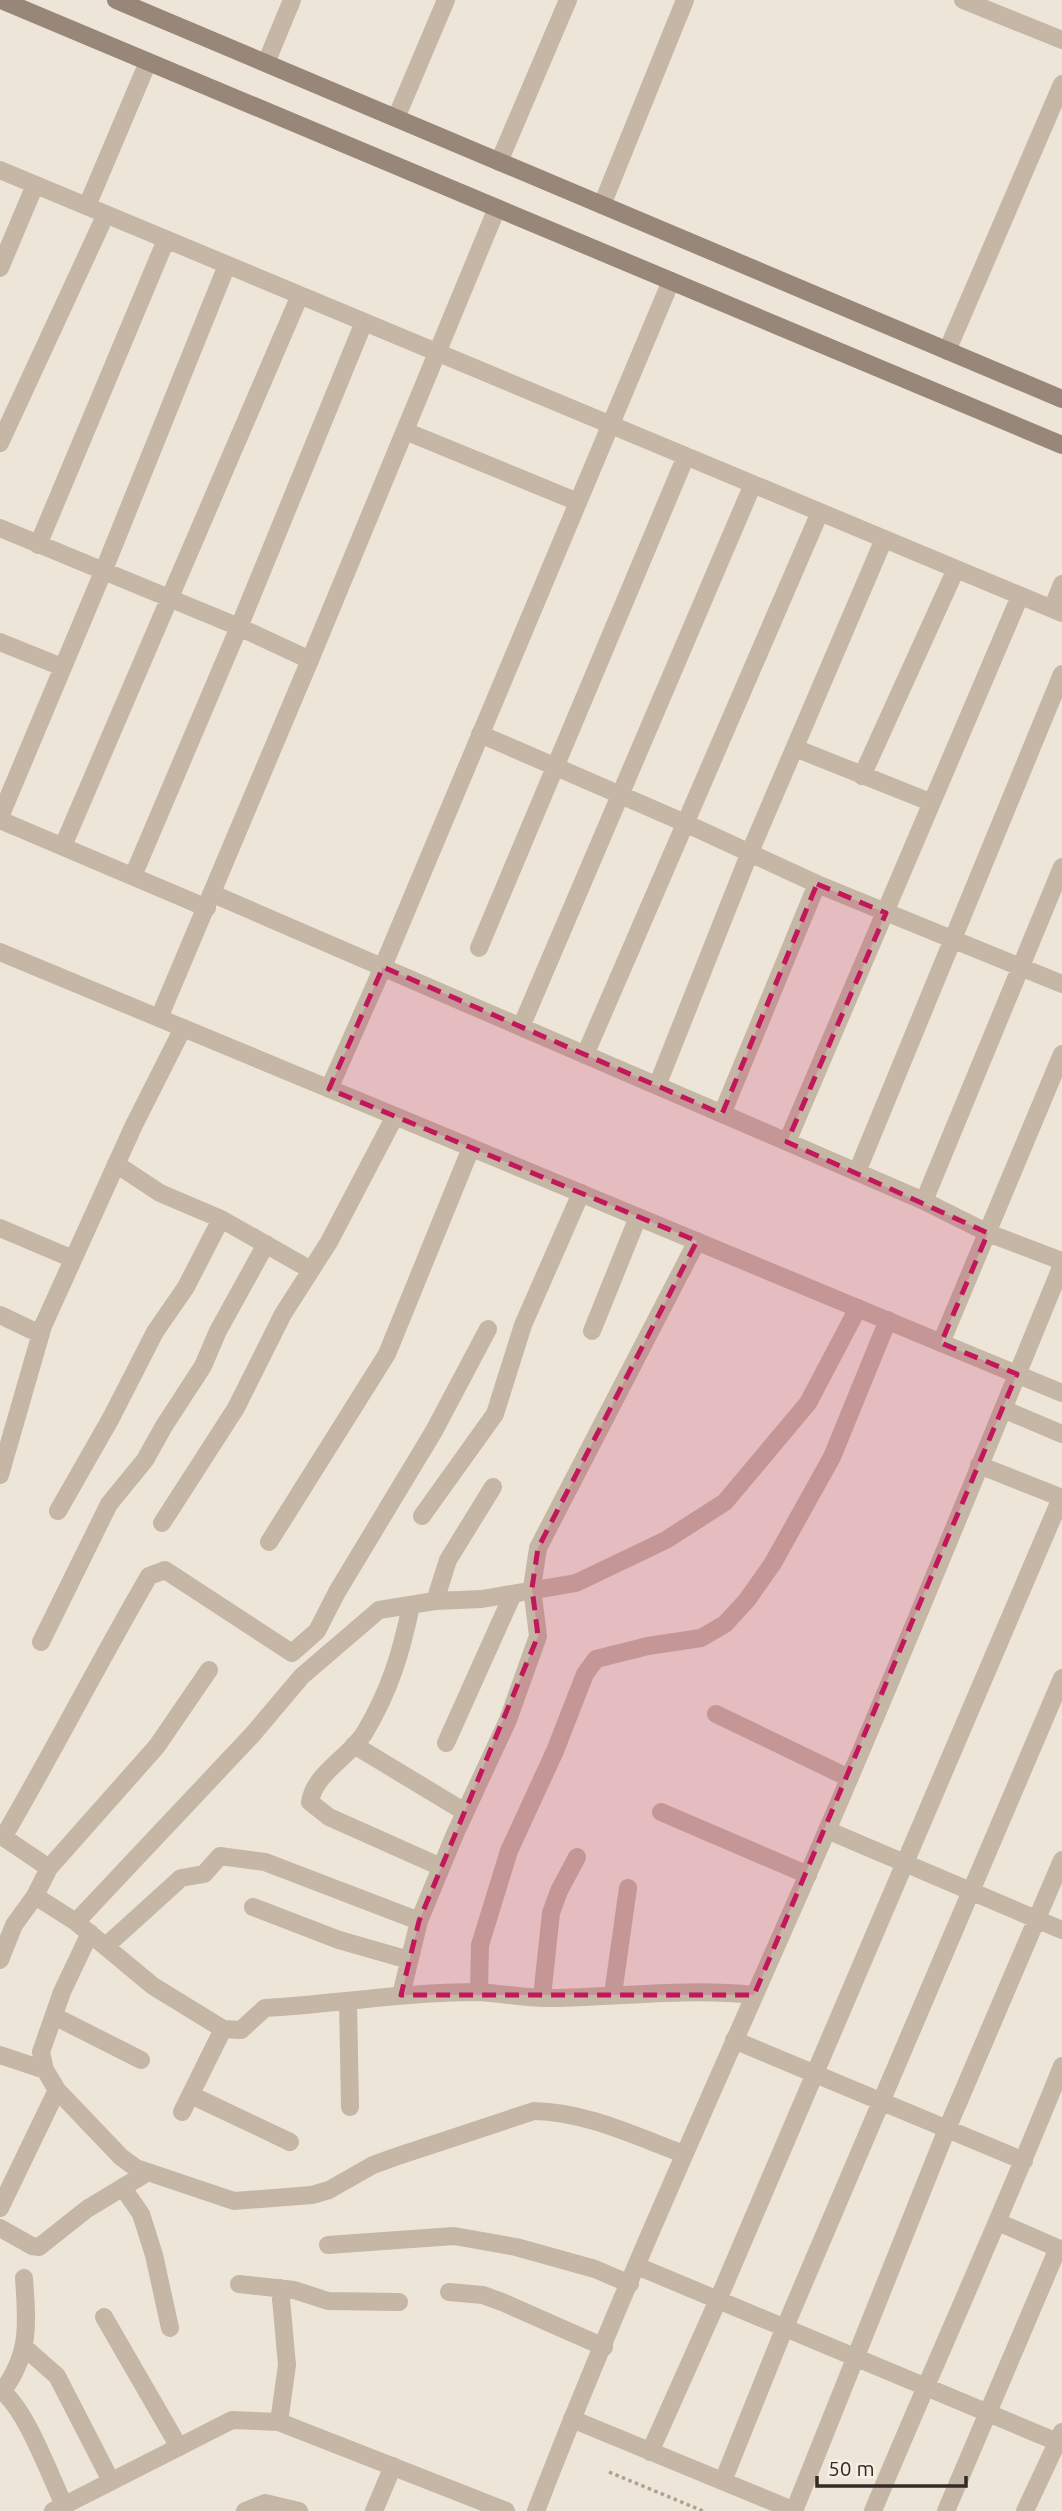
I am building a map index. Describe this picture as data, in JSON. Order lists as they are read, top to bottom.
{
  "scale_bar": "50 m"
}
